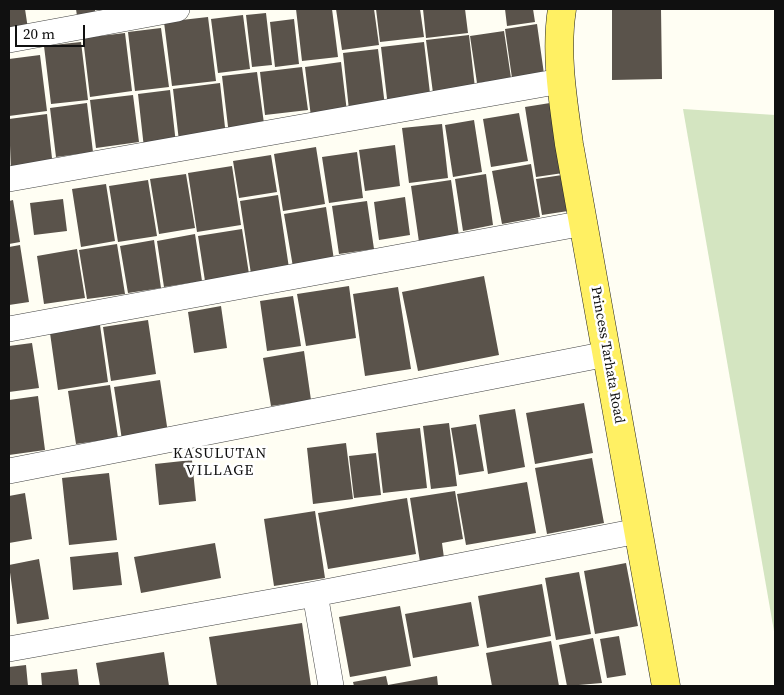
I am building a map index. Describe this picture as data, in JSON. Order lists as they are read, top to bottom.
{
  "streets": {
    "main road": ["Princess Tarhata Road"]
  },
  "districts": ["KASULUTAN VILLAGE"],
  "scale_bar": "20 m"
}
